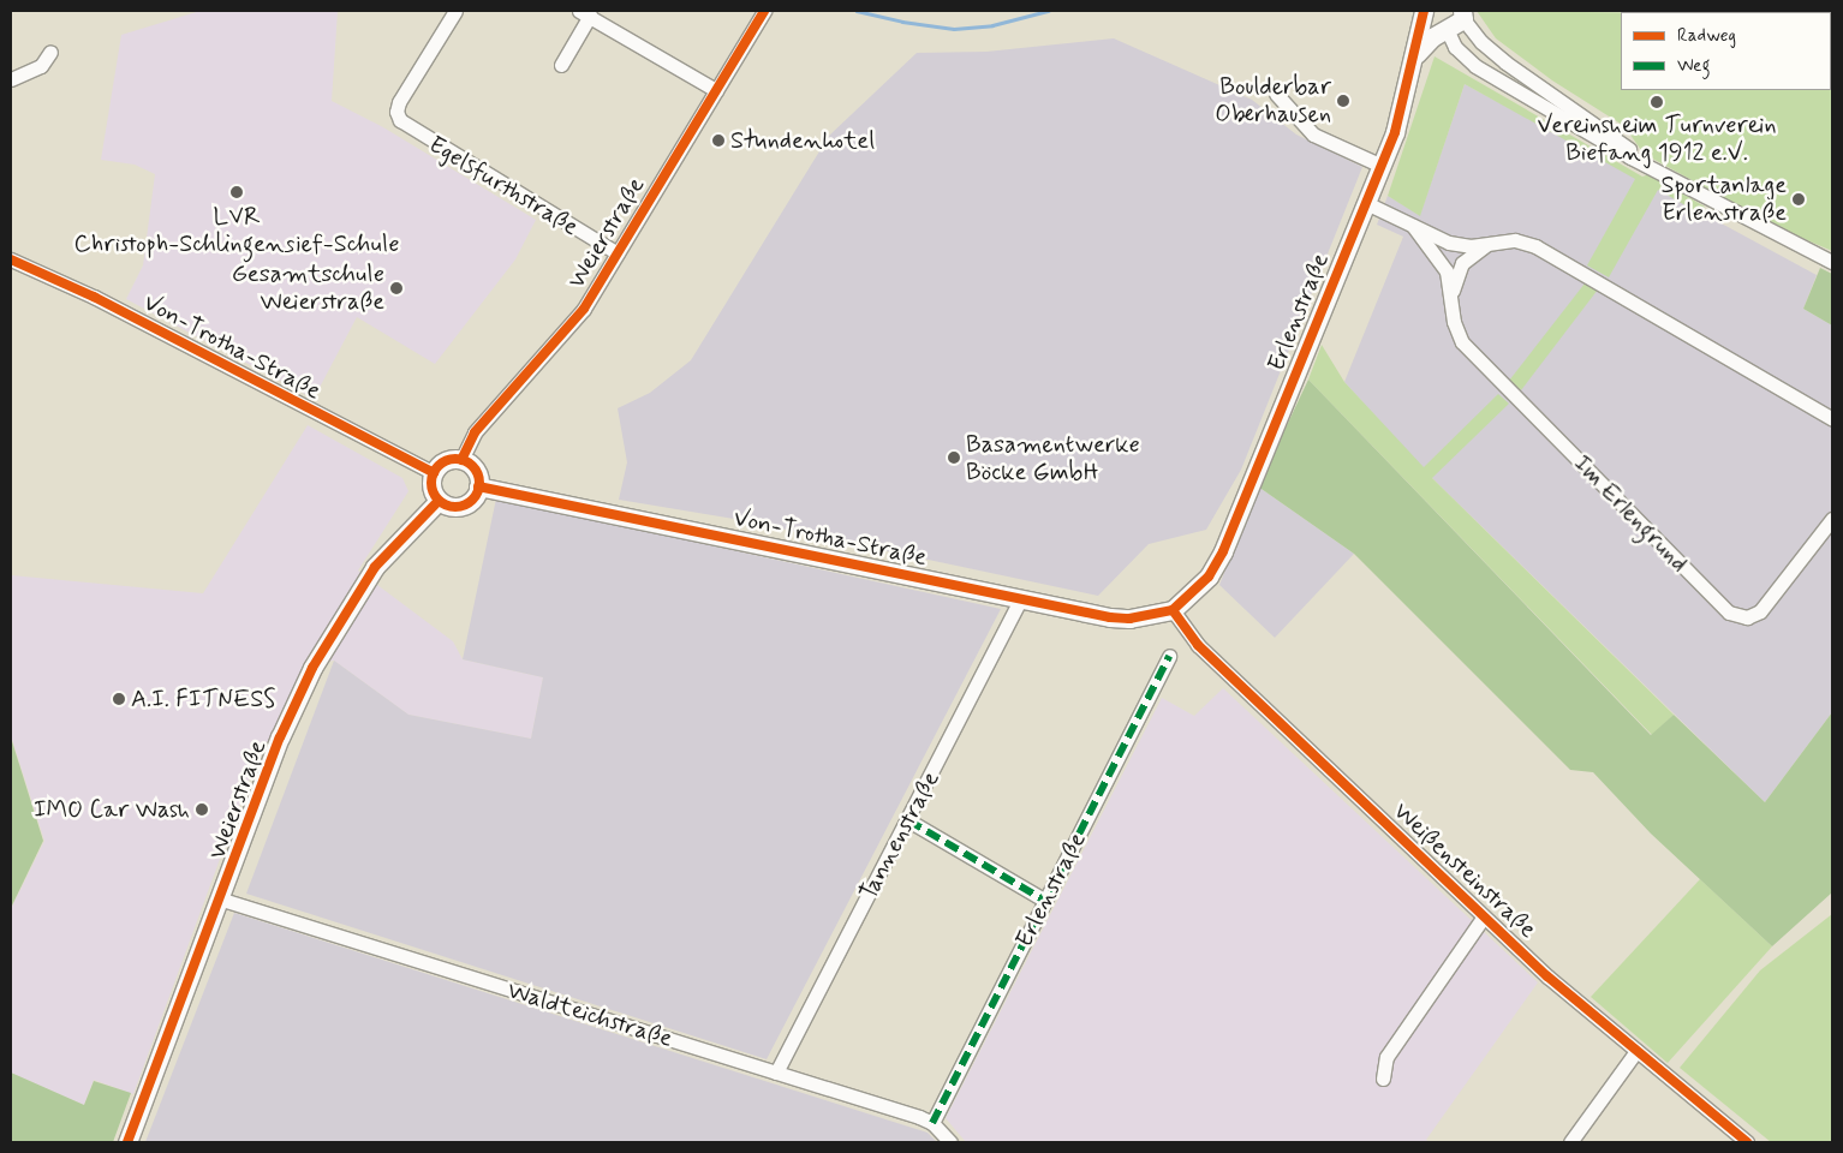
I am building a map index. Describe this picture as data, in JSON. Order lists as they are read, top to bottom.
{
  "streets": {
    "main road": ["Weierstraße", "Erlenstraße", "Von-Trotha-Straße"],
    "street": [
      "Egelsfurthstraße",
      "Im Erlengrund",
      "Tannenstraße",
      "Weißensteinstraße",
      "Waldteichstraße"
    ]
  },
  "crossings": [
    ["Egelsfurthstraße", "Weierstraße"],
    ["Weierstraße", "Von-Trotha-Straße"],
    ["Weierstraße", "Waldteichstraße"],
    ["Erlenstraße", "Von-Trotha-Straße"],
    ["Erlenstraße", "Im Erlengrund"],
    ["Erlenstraße", "Weißensteinstraße"],
    ["Erlenstraße", "Waldteichstraße"],
    ["Von-Trotha-Straße", "Tannenstraße"],
    ["Von-Trotha-Straße", "Weißensteinstraße"],
    ["Tannenstraße", "Waldteichstraße"]
  ],
  "places": [
    "Boulderbar Oberhausen",
    "Vereinsheim Turnverein Biefang 1912 e.V.",
    "Stundenhotel",
    "LVR Christoph-Schlingensief-Schule",
    "Sportanlage Erlenstraße",
    "Gesamtschule Weierstraße",
    "Basamentwerke Böcke GmbH",
    "A.I. FITNESS",
    "IMO Car Wash"
  ],
  "legend": ["Radweg", "Weg"]
}
